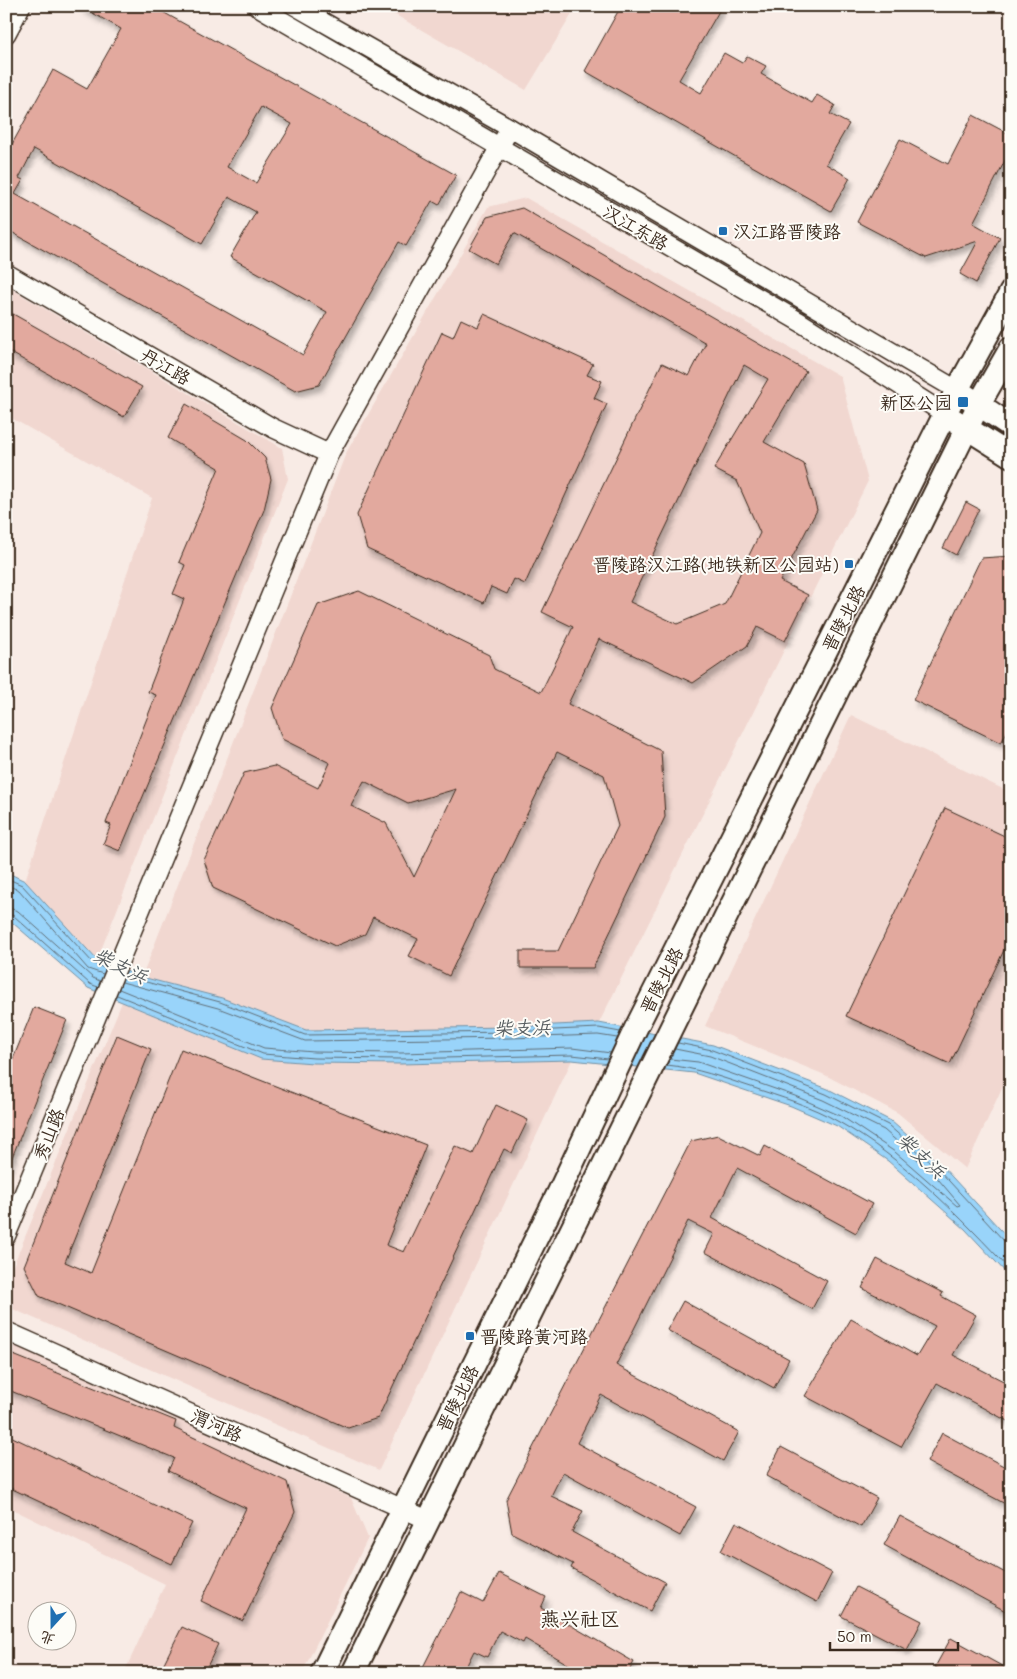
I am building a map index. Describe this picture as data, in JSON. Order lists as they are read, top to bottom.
{
  "streets": {
    "main road": ["汉江东路", "晋陵北路"],
    "street": ["丹江路", "秀山路", "渭河路"]
  },
  "crossings": [
    ["汉江东路", "晋陵北路"],
    ["汉江东路", "秀山路"],
    ["丹江路", "秀山路"],
    ["晋陵北路", "渭河路"]
  ],
  "districts": ["燕兴社区"],
  "water": ["柴支浜"],
  "places": {
    "transit": [
      "汉江路晋陵路",
      "新区公园",
      "晋陵路汉江路(地铁新区公园站)",
      "晋陵路黄河路"
    ]
  },
  "scale_bar": "50 m",
  "north": "bottom"
}
